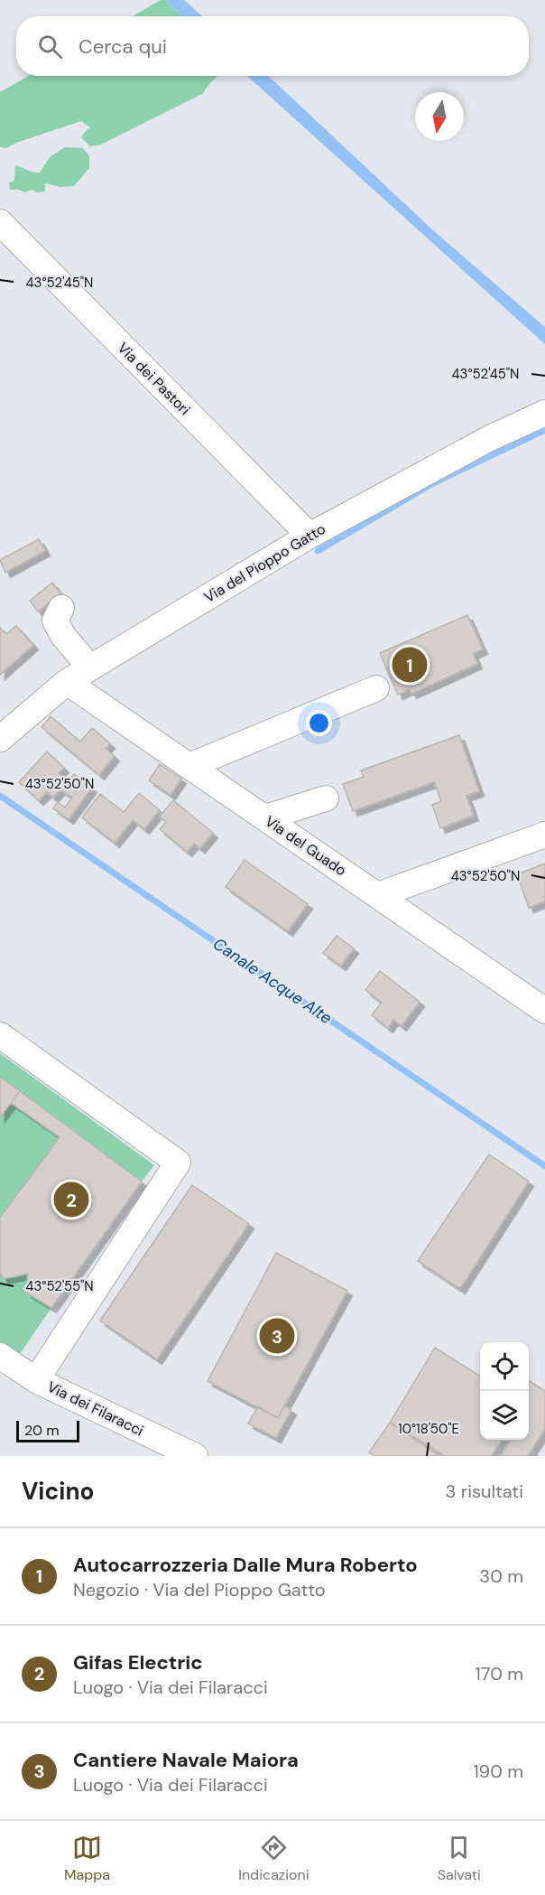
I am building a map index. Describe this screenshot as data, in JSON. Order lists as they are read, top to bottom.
{
  "streets": {
    "street": [
      "Via dei Pastori",
      "Via del Pioppo Gatto",
      "Via del Guado",
      "Via dei Filaracci"
    ]
  },
  "crossings": [
    ["Via dei Pastori", "Via del Pioppo Gatto"],
    ["Via del Pioppo Gatto", "Via del Guado"]
  ],
  "water": ["Canale Acque Alte"],
  "scale_bar": "20 m",
  "north": "bottom",
  "page": {
    "search": "Cerca qui",
    "pins": ["1", "2", "3"],
    "scale": "20 m",
    "heading": ["Vicino", "3 risultati"],
    "list": [
      {
        "mark": "1",
        "name": "Autocarrozzeria Dalle Mura Roberto",
        "note": "Negozio · Via del Pioppo Gatto",
        "value": "30 m"
      },
      {
        "mark": "2",
        "name": "Gifas Electric",
        "note": "Luogo · Via dei Filaracci",
        "value": "170 m"
      },
      {
        "mark": "3",
        "name": "Cantiere Navale Maiora",
        "note": "Luogo · Via dei Filaracci",
        "value": "190 m"
      }
    ],
    "nav": ["Mappa", "Indicazioni", "Salvati"]
  },
  "coordinates": [
    "43°52'45\"N",
    "43°52'50\"N",
    "43°52'55\"N",
    "10°18'50\"E"
  ]
}
